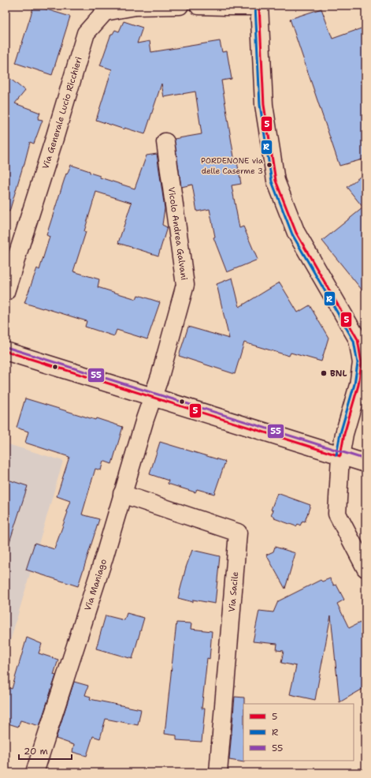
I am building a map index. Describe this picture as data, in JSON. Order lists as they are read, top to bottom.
{
  "streets": {
    "street": [
      "Via Generale Lucio Ricchieri",
      "Vicolo Andrea Galvani",
      "Via Maniago",
      "Via Sacile"
    ]
  },
  "crossings": [
    ["Vicolo Andrea Galvani", "Via Maniago"],
    ["Via Maniago", "Via Sacile"]
  ],
  "places": ["PORDENONE via delle Caserme 3", "BNL"],
  "lines": ["transit line 5", "transit line R", "transit line 55"],
  "legend": ["5", "R", "55"],
  "scale_bar": "20 m"
}
